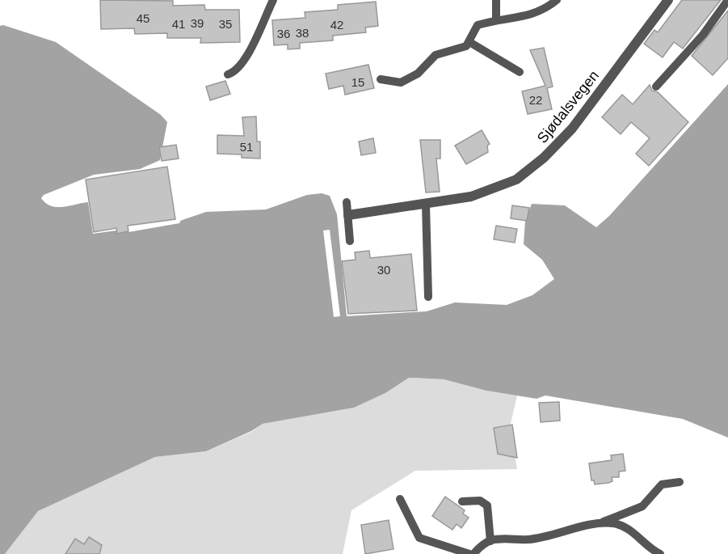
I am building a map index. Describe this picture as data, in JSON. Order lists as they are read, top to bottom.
{
  "streets": {
    "street": ["Sjødalsvegen"]
  },
  "house_numbers": [
    "45",
    "39",
    "41",
    "35",
    "42",
    "38",
    "36",
    "15",
    "22",
    "51",
    "30"
  ]
}
